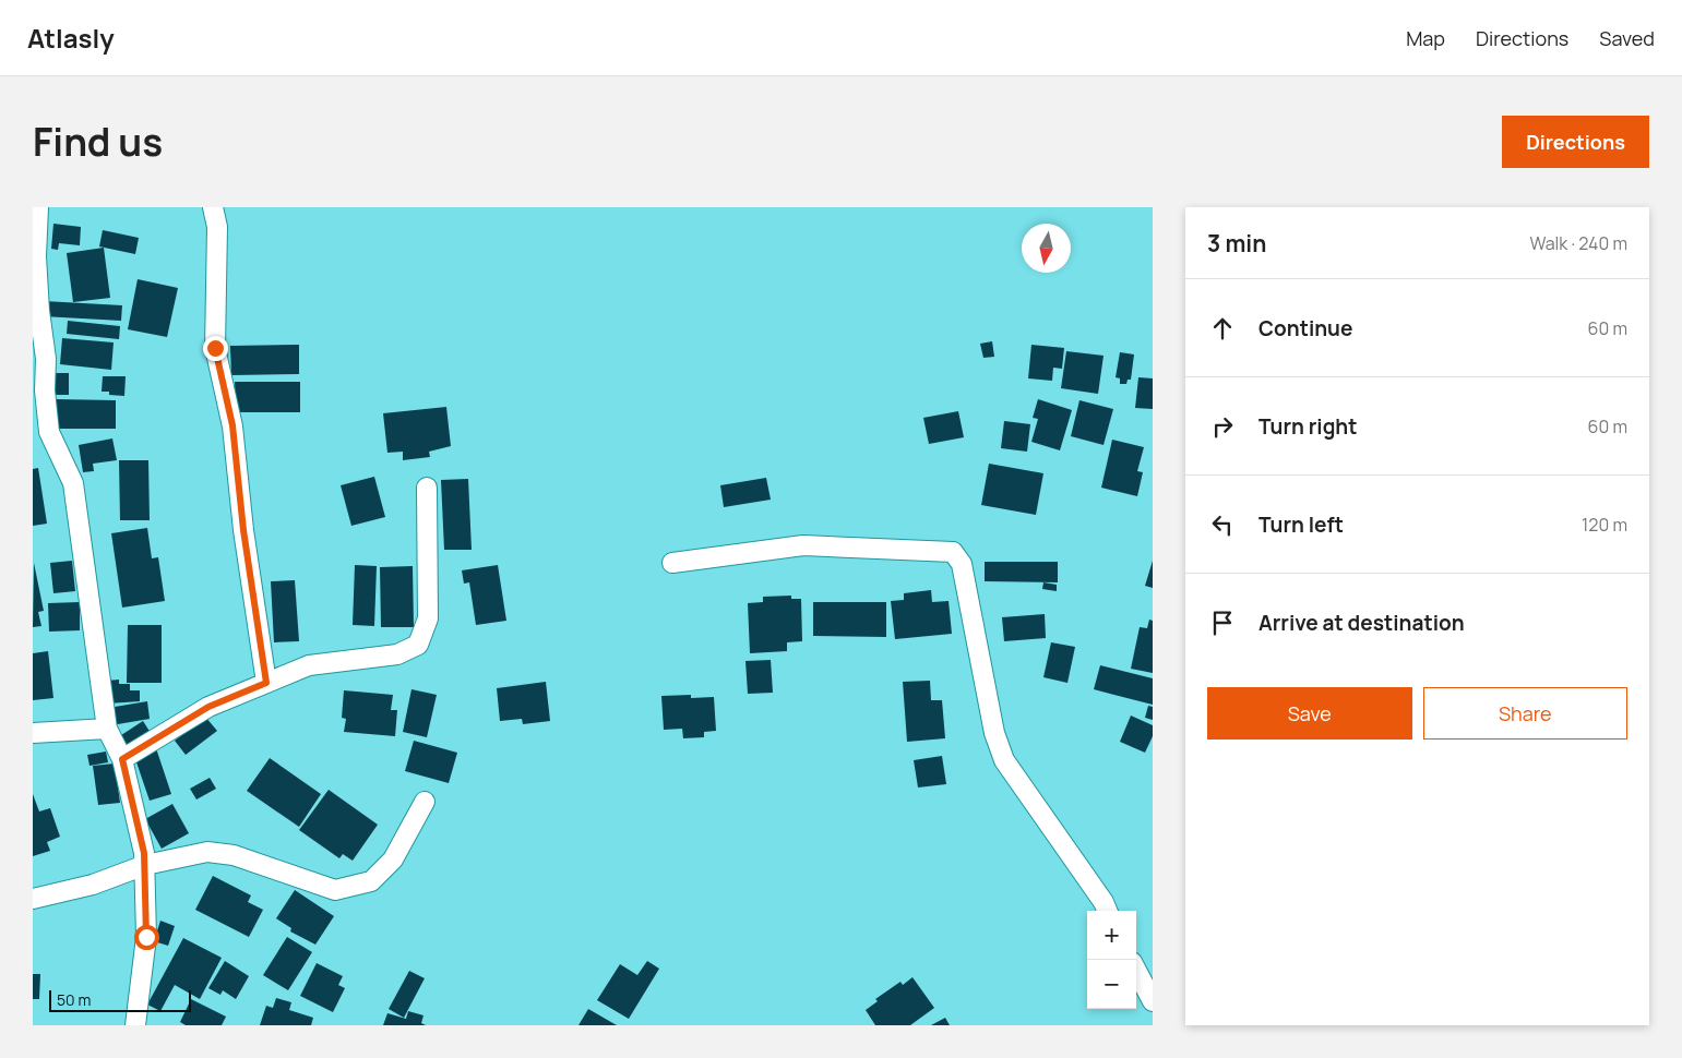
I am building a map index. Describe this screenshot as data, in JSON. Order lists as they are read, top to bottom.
{
  "scale_bar": "50 m",
  "north": "bottom",
  "page": {
    "header": "Atlasly",
    "nav": ["Map", "Directions", "Saved"],
    "title": "Find us",
    "buttons": [
      "Directions",
      ["Save", "Share"]
    ],
    "heading": ["3 min", "Walk · 240 m"],
    "list": [
      ["Continue", "60 m"],
      ["Turn right", "60 m"],
      ["Turn left", "120 m"],
      "Arrive at destination"
    ],
    "map_buttons": ["+", "−"],
    "scale": "50 m"
  }
}
